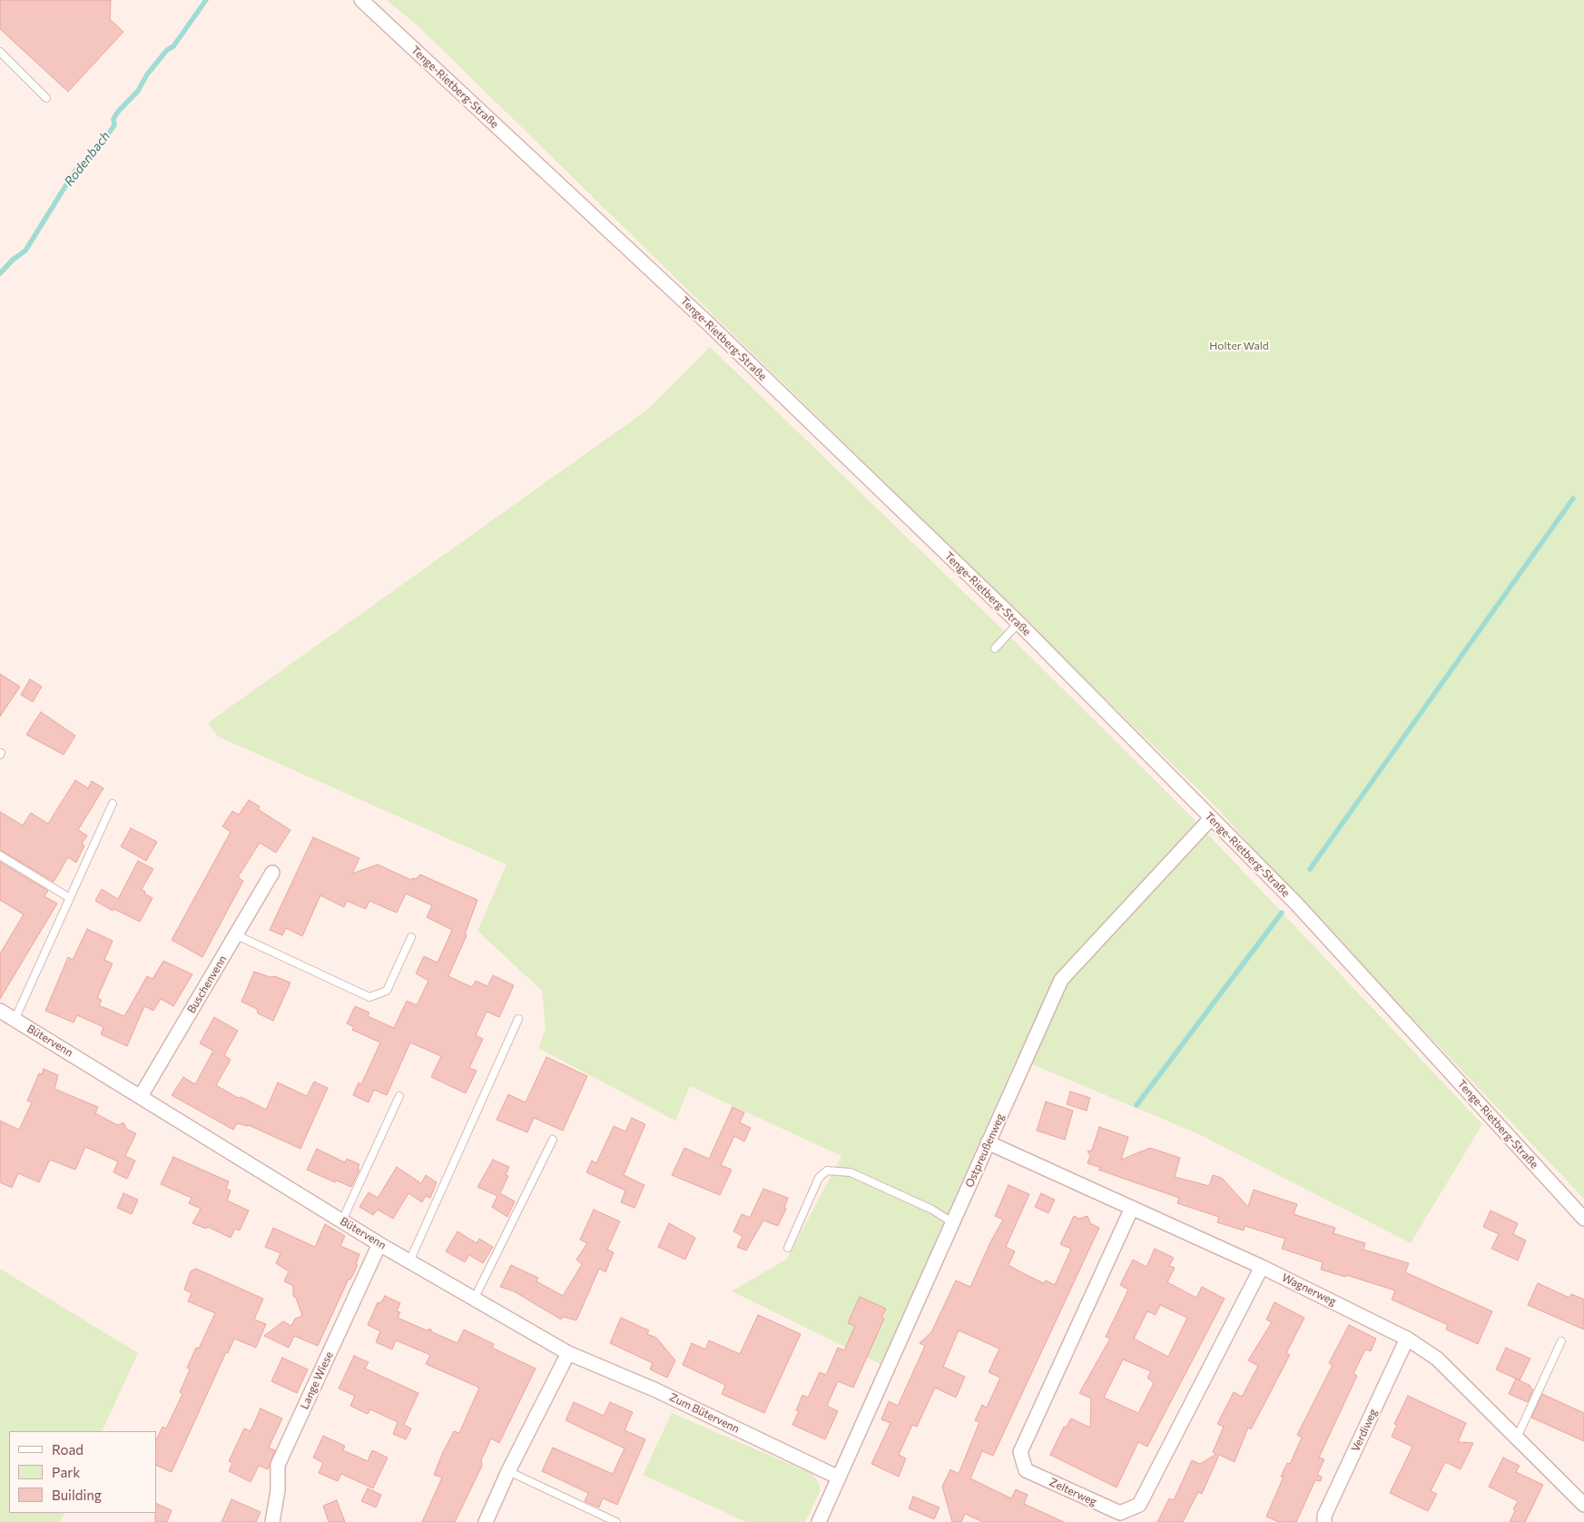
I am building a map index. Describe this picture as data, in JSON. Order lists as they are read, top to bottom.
{
  "streets": {
    "street": [
      "Tenge-Rietberg-Straße",
      "Buschenvenn",
      "Bütervenn",
      "Ostpreußenweg",
      "Wagnerweg",
      "Lange Wiese",
      "Zum Bütervenn",
      "Verdiweg",
      "Zelterweg"
    ]
  },
  "crossings": [
    ["Tenge-Rietberg-Straße", "Ostpreußenweg"],
    ["Buschenvenn", "Bütervenn"],
    ["Bütervenn", "Lange Wiese"],
    ["Bütervenn", "Zum Bütervenn"],
    ["Ostpreußenweg", "Wagnerweg"],
    ["Ostpreußenweg", "Zum Bütervenn"],
    ["Wagnerweg", "Verdiweg"],
    ["Wagnerweg", "Zelterweg"]
  ],
  "water": ["Rodenbach"],
  "parks": ["Holter Wald"],
  "legend": ["Road", "Park", "Building"]
}
